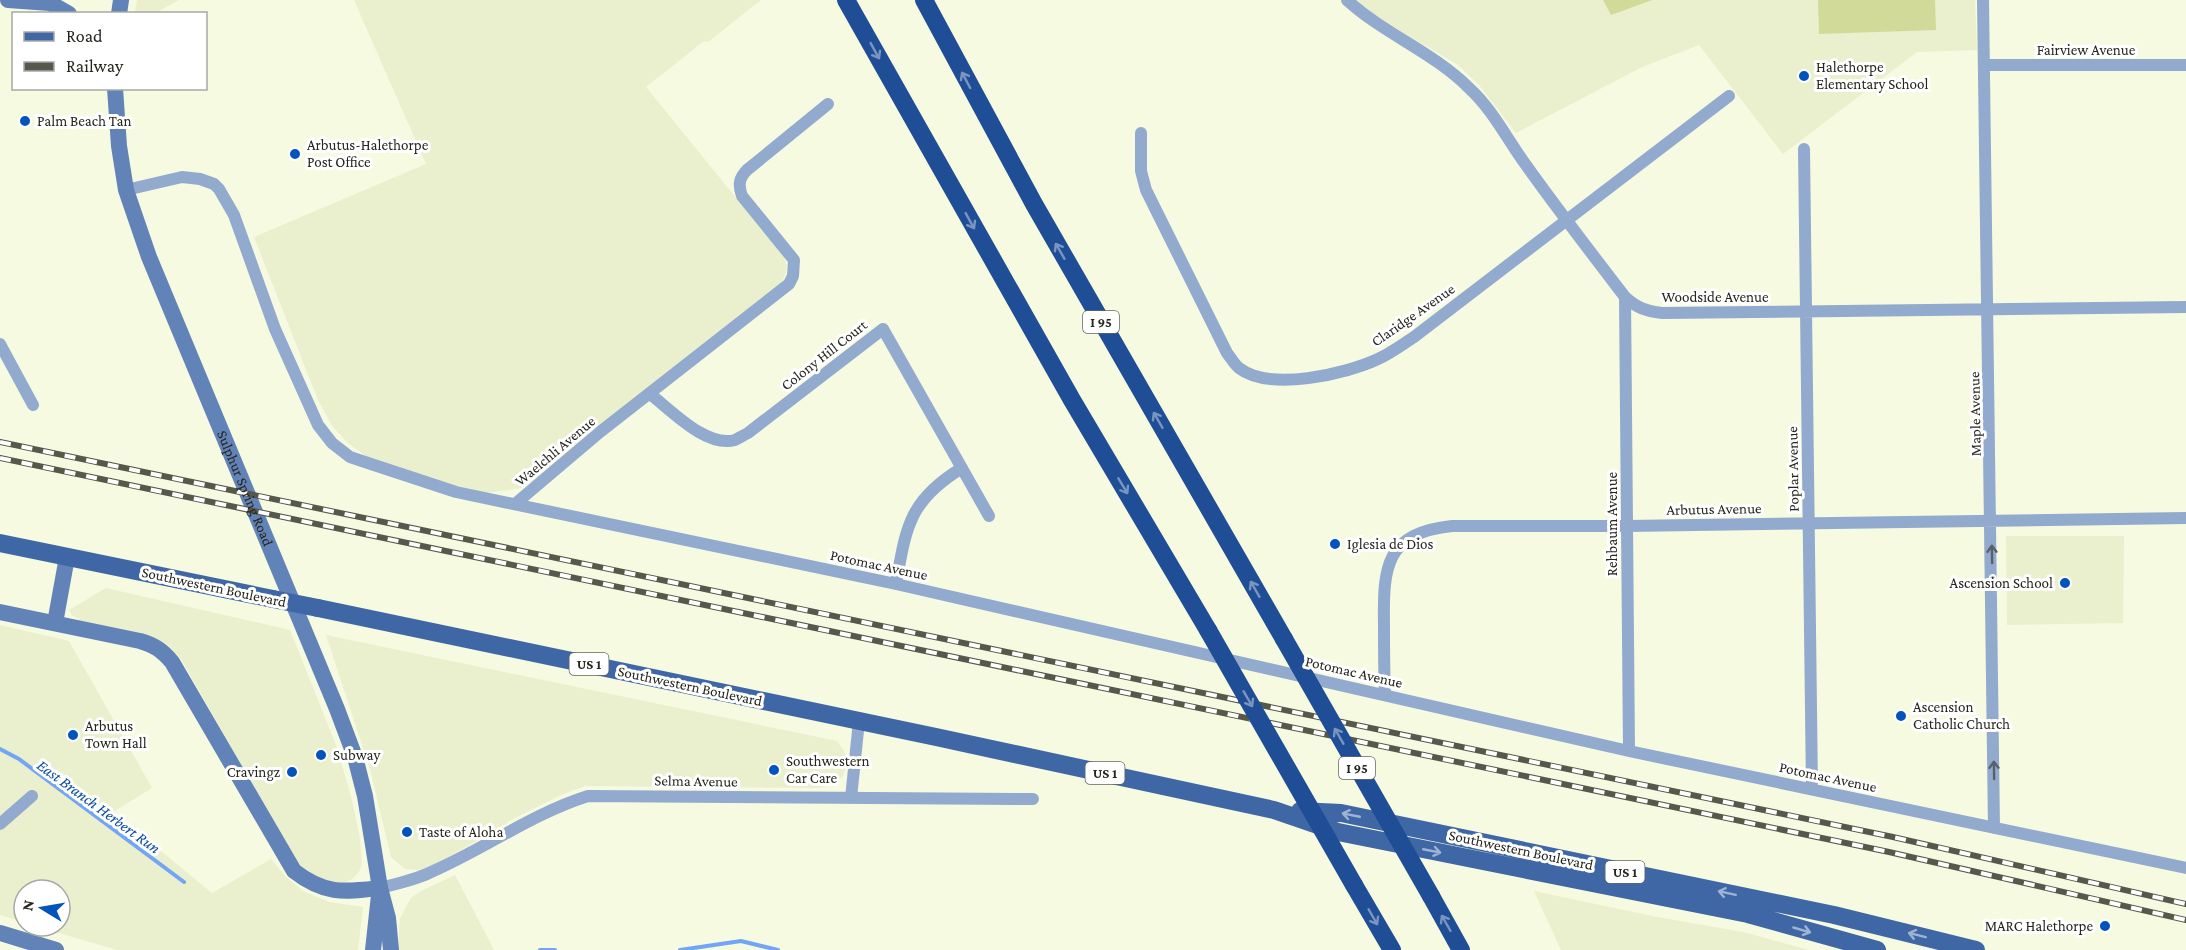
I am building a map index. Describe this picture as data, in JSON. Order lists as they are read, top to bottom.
{
  "streets": {
    "highway": ["I 95"],
    "main road": ["Sulphur Spring Road", "Southwestern Boulevard", "US 1"],
    "street": [
      "Fairview Avenue",
      "Woodside Avenue",
      "Claridge Avenue",
      "Colony Hill Court",
      "Maple Avenue",
      "Waelchli Avenue",
      "Poplar Avenue",
      "Arbutus Avenue",
      "Rehbaum Avenue",
      "Potomac Avenue",
      "Selma Avenue"
    ]
  },
  "crossings": [
    ["Fairview Avenue", "Maple Avenue"],
    ["Woodside Avenue", "Claridge Avenue"],
    ["Woodside Avenue", "Maple Avenue"],
    ["Woodside Avenue", "Poplar Avenue"],
    ["Woodside Avenue", "Rehbaum Avenue"],
    ["Colony Hill Court", "Waelchli Avenue"],
    ["Maple Avenue", "Arbutus Avenue"],
    ["Maple Avenue", "Potomac Avenue"],
    ["Waelchli Avenue", "Sulphur Spring Road"],
    ["Waelchli Avenue", "Potomac Avenue"],
    ["Poplar Avenue", "Arbutus Avenue"],
    ["Poplar Avenue", "Potomac Avenue"],
    ["Sulphur Spring Road", "Selma Avenue"],
    ["Arbutus Avenue", "Rehbaum Avenue"],
    ["Arbutus Avenue", "Potomac Avenue"],
    ["Rehbaum Avenue", "Potomac Avenue"]
  ],
  "one_way": ["Maple Avenue"],
  "water": ["East Branch Herbert Run"],
  "places": [
    "Halethorpe Elementary School",
    "Palm Beach Tan",
    "Arbutus-Halethorpe Post Office",
    "Iglesia de Dios",
    "Ascension School",
    "Ascension Catholic Church",
    "Arbutus Town Hall",
    "Subway",
    "Southwestern Car Care",
    "Cravingz",
    "Taste of Aloha",
    "MARC Halethorpe"
  ],
  "legend": ["Road", "Railway"],
  "north": "left"
}
